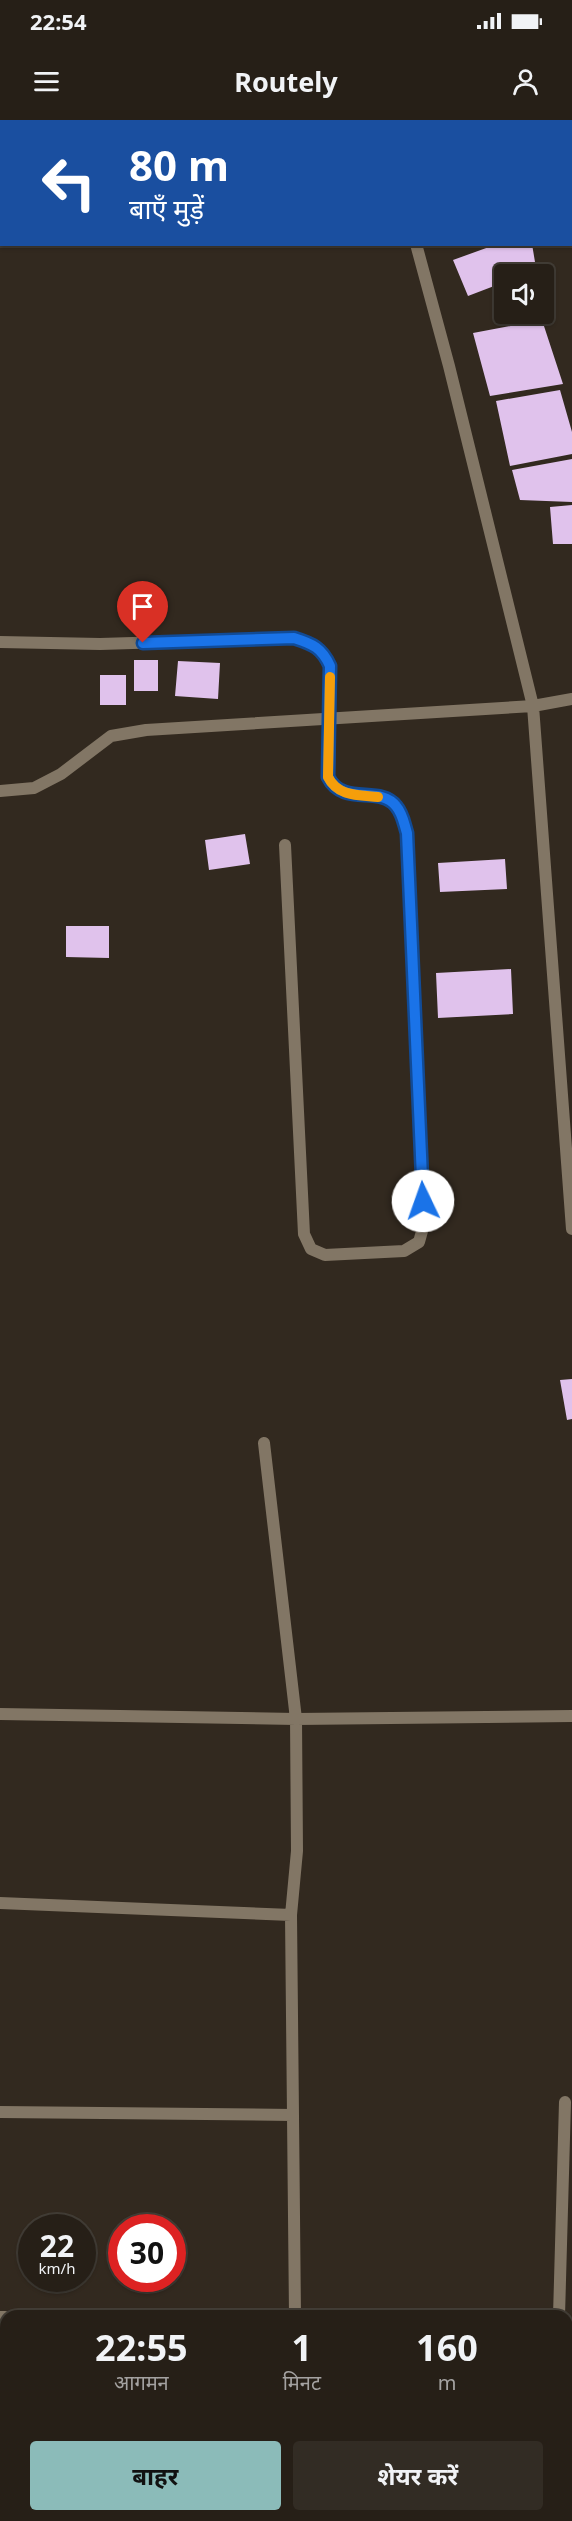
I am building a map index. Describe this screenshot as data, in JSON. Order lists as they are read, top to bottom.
{
  "page": {
    "status": "22:54",
    "header": "Routely",
    "turn": ["80 m", "बाएँ मुड़ें"],
    "speed": "22 km/h",
    "limit": "30",
    "eta": [
      "22:55",
      "आगमन",
      "1",
      "मिनट",
      "160",
      "m"
    ],
    "buttons": ["बाहर", "शेयर करें"]
  }
}
